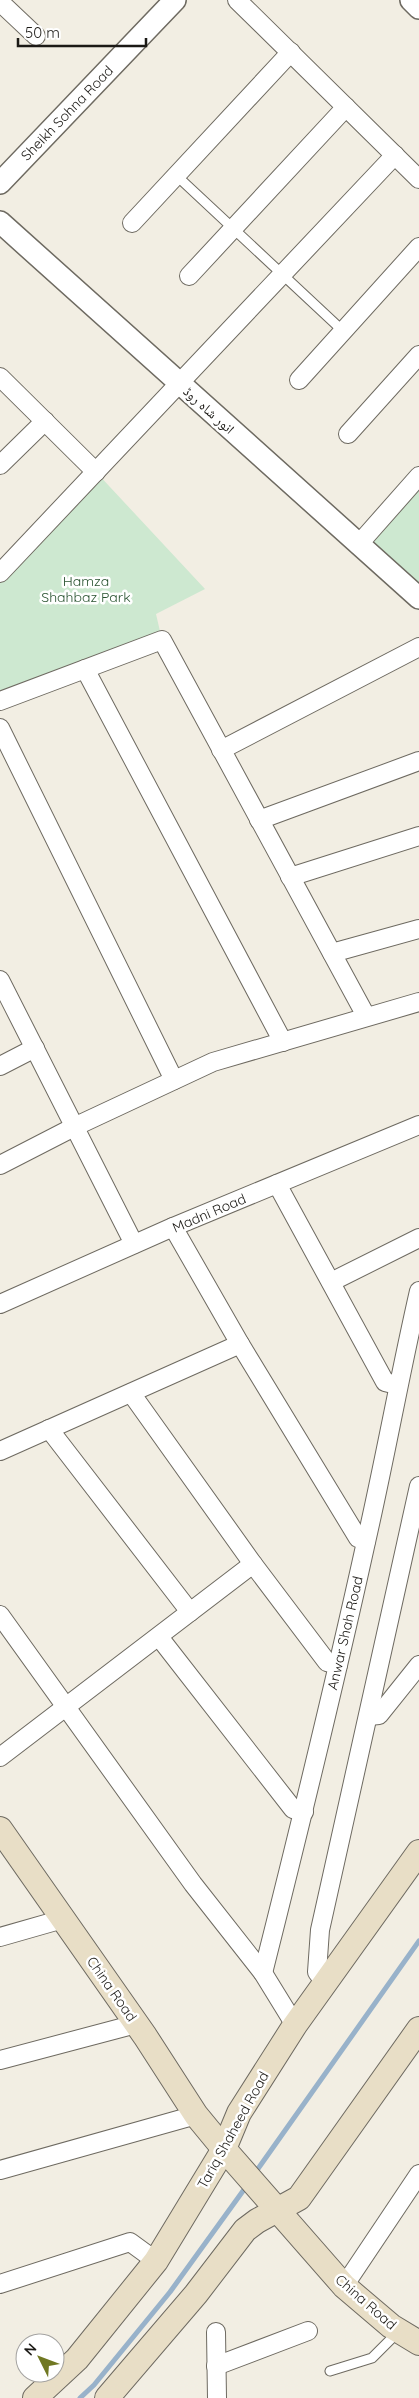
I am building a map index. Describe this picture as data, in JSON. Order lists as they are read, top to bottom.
{
  "streets": {
    "main road": ["China Road", "Tariq Shaheed Road"],
    "street": [
      "Sheikh Sohna Road",
      "انور شاہ روڈ",
      "Madni Road",
      "Anwar Shah Road"
    ]
  },
  "crossings": [
    ["China Road", "Tariq Shaheed Road"]
  ],
  "parks": ["Hamza Shahbaz Park"],
  "scale_bar": "50 m",
  "north": "top left"
}
